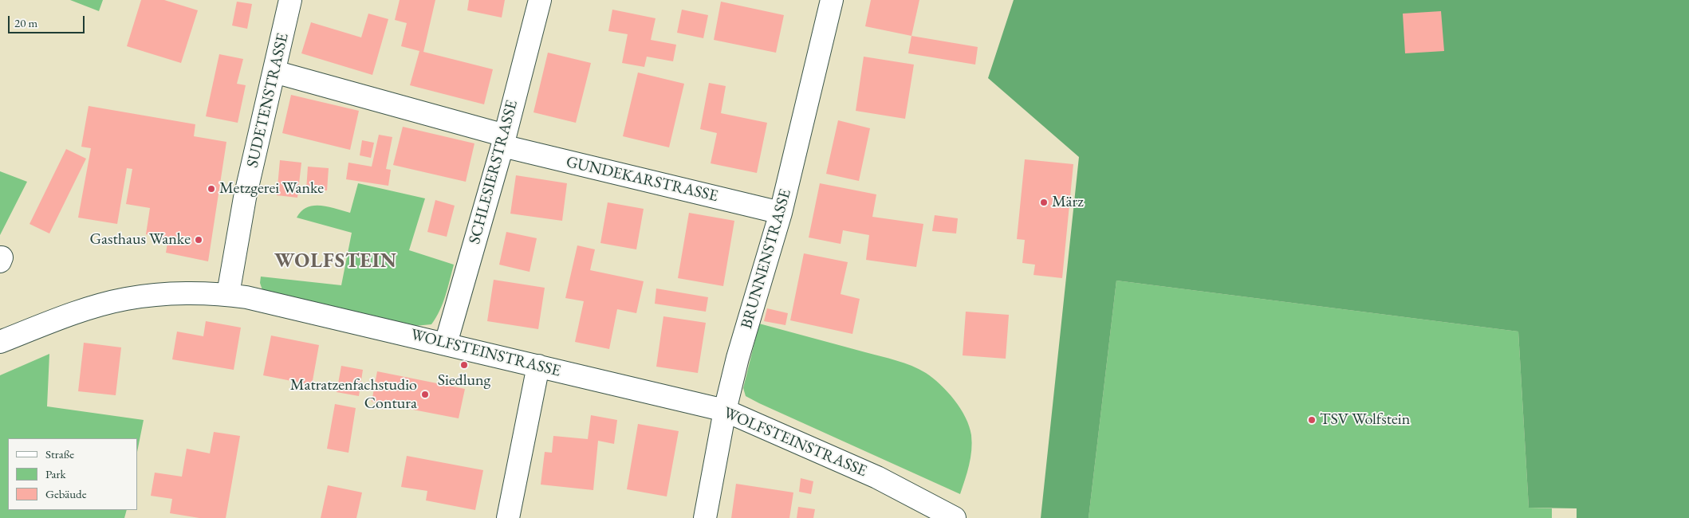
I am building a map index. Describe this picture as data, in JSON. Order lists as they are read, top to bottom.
{
  "streets": {
    "street": [
      "SUDETENSTRASSE",
      "SCHLESIERSTRASSE",
      "GUNDEKARSTRASSE",
      "BRUNNENSTRASSE",
      "WOLFSTEINSTRASSE"
    ]
  },
  "crossings": [
    ["SUDETENSTRASSE", "GUNDEKARSTRASSE"],
    ["SUDETENSTRASSE", "WOLFSTEINSTRASSE"],
    ["SCHLESIERSTRASSE", "GUNDEKARSTRASSE"],
    ["SCHLESIERSTRASSE", "WOLFSTEINSTRASSE"],
    ["GUNDEKARSTRASSE", "BRUNNENSTRASSE"],
    ["BRUNNENSTRASSE", "WOLFSTEINSTRASSE"]
  ],
  "districts": ["WOLFSTEIN"],
  "places": [
    "Metzgerei Wanke",
    "März",
    "Gasthaus Wanke",
    "Siedlung",
    "Matratzenfachstudio Contura",
    "TSV Wolfstein"
  ],
  "legend": ["Straße", "Park", "Gebäude"],
  "scale_bar": "20 m"
}
